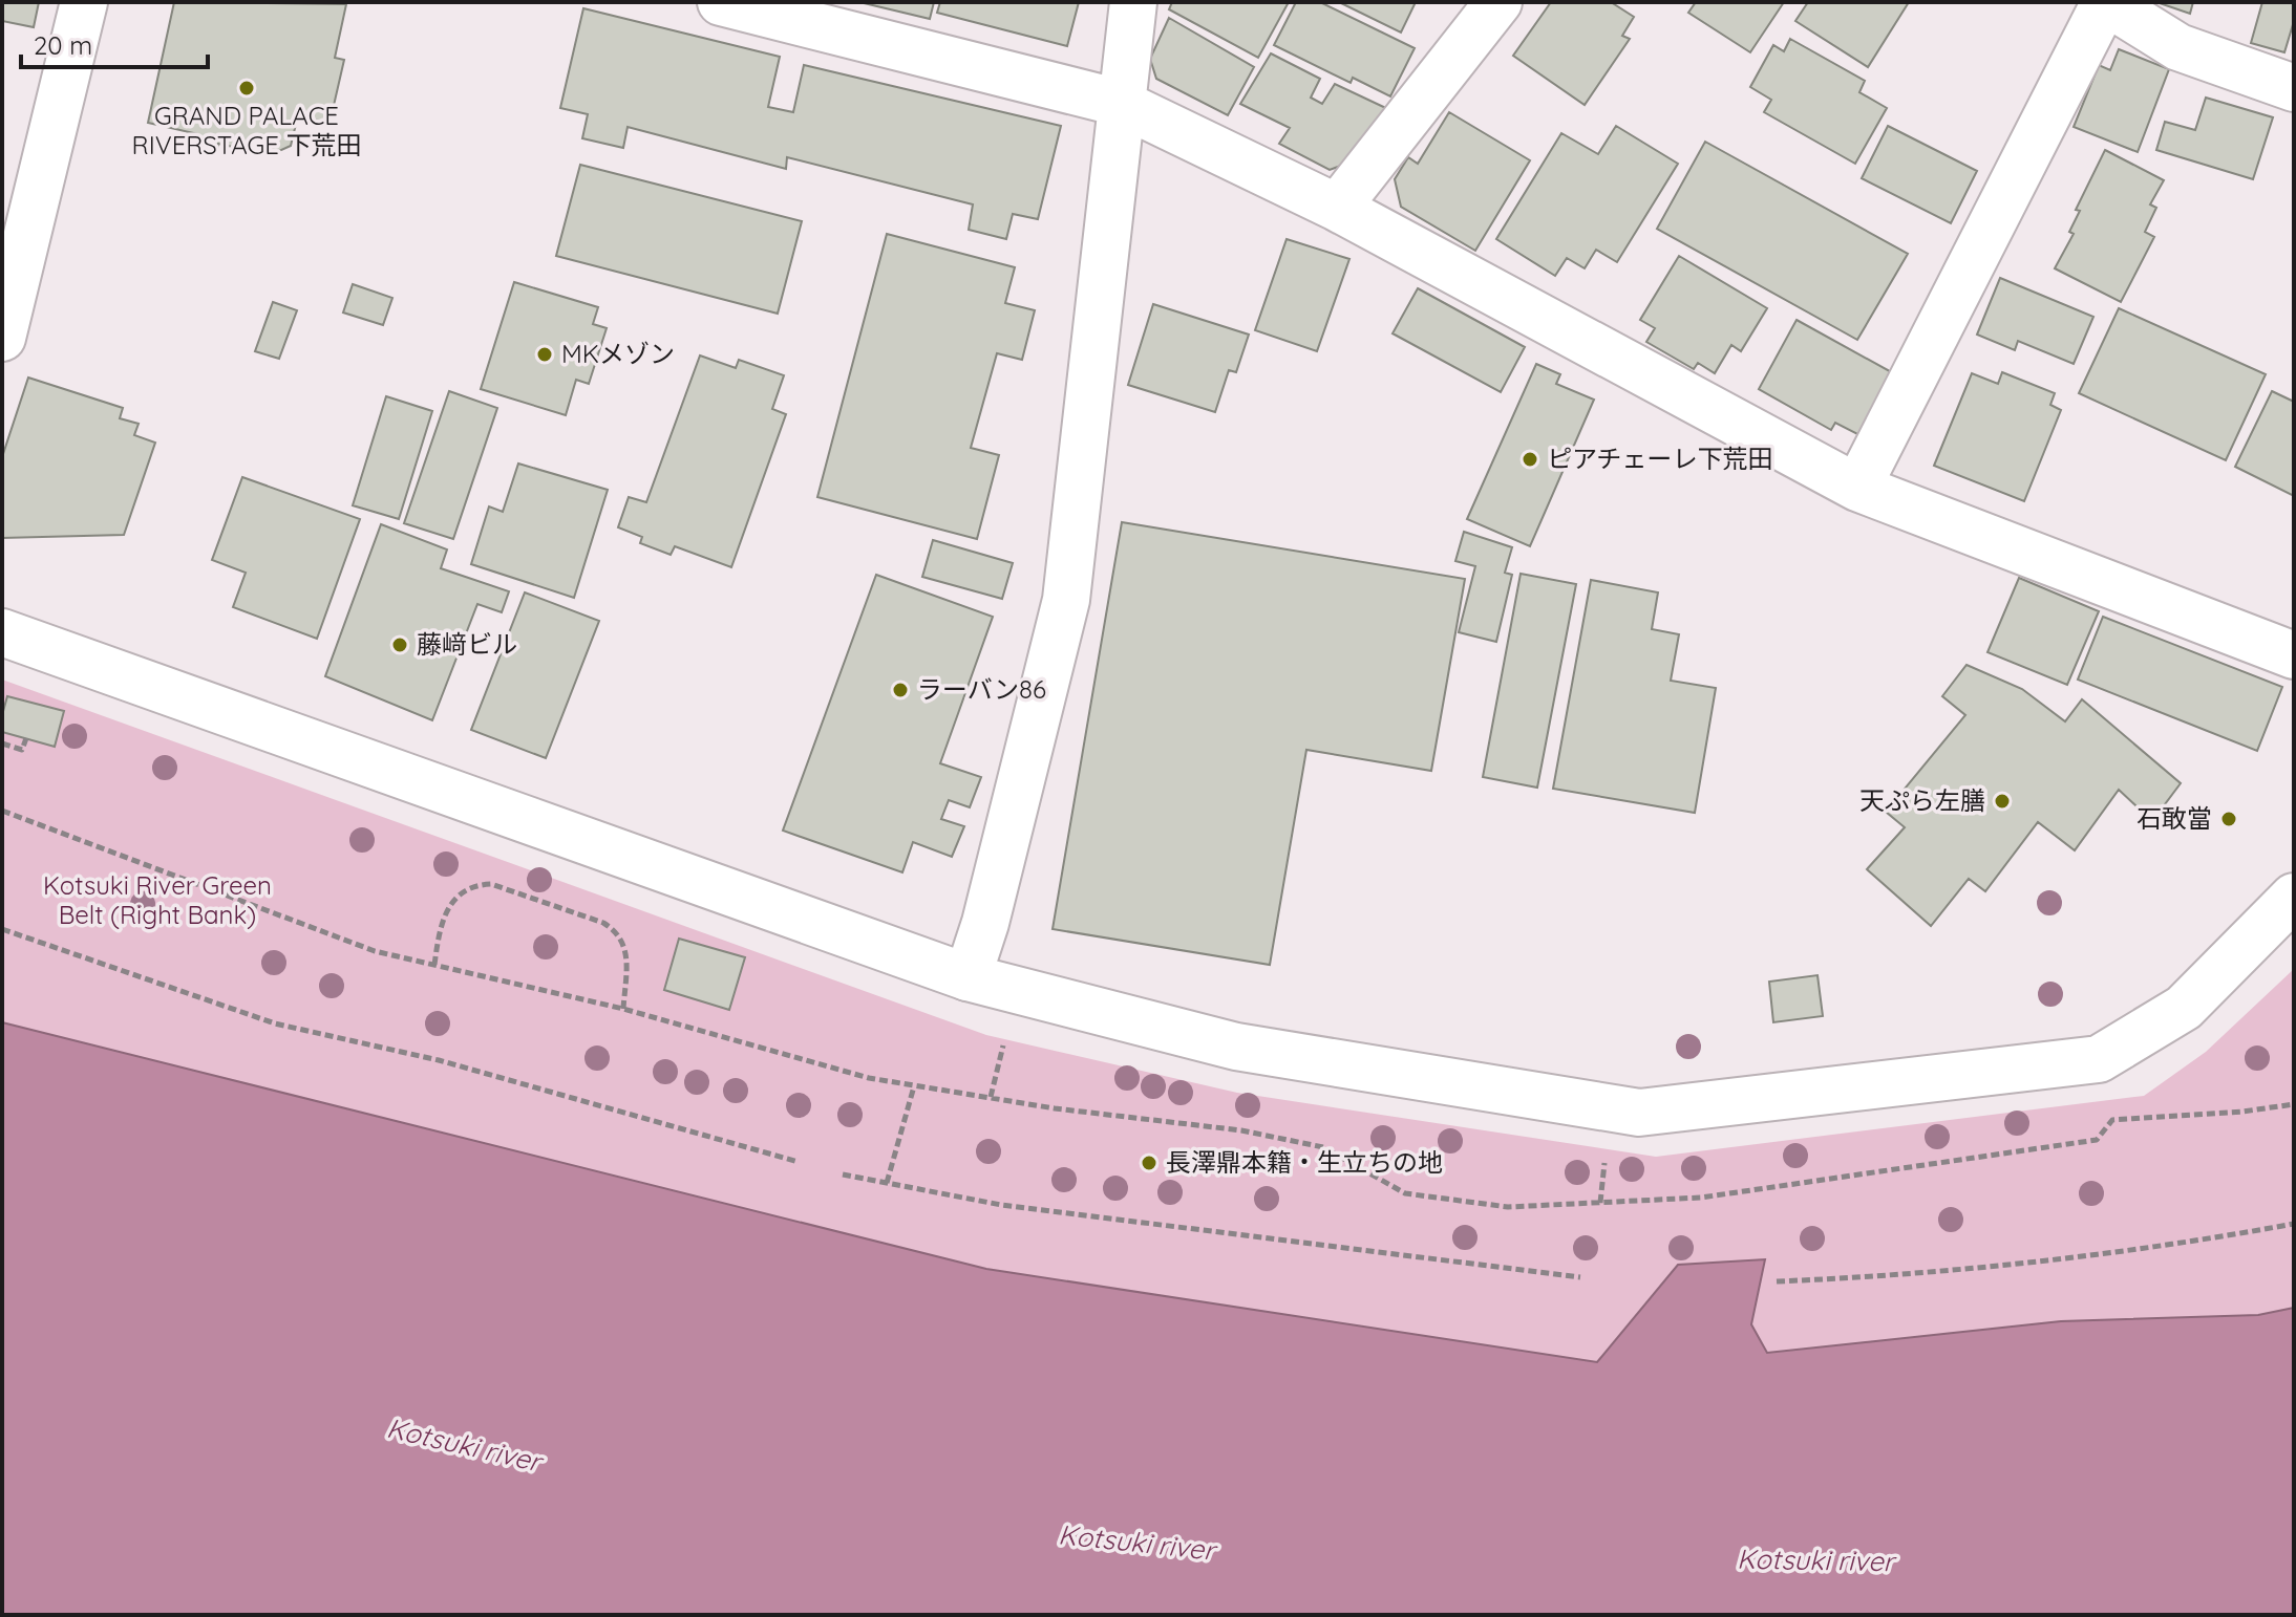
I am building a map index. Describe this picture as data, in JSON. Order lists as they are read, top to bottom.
{
  "water": ["Kotsuki river"],
  "parks": ["Kotsuki River Green Belt (Right Bank)"],
  "places": [
    "GRAND PALACE RIVERSTAGE 下荒田",
    "MKメゾン",
    "ピアチェーレ下荒田",
    "藤﨑ビル",
    "ラーバン86",
    "天ぷら左膳",
    "石敢當",
    "長澤鼎本籍・生立ちの地"
  ],
  "scale_bar": "20 m"
}
